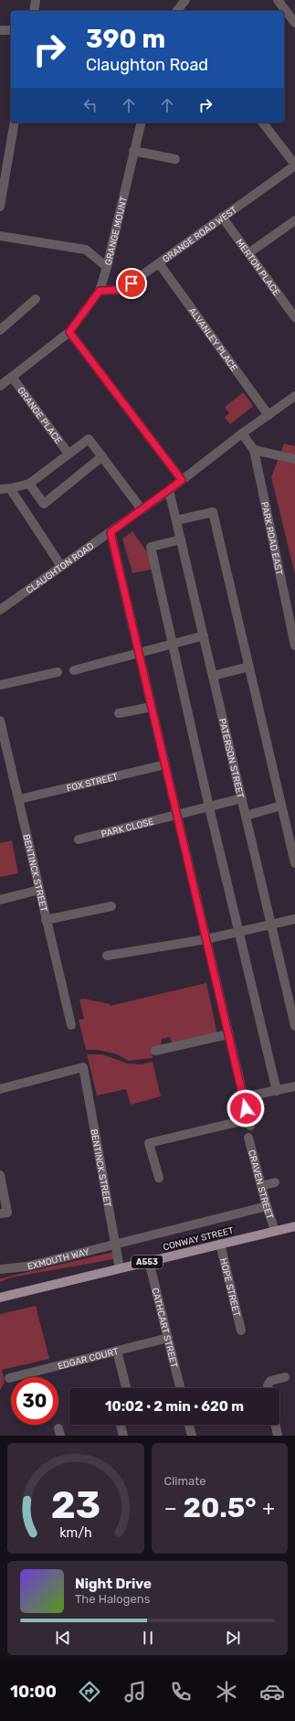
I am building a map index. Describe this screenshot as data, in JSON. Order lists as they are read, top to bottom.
{
  "streets": {
    "main road": ["CONWAY STREET", "A553"],
    "street": [
      "GRANGE MOUNT",
      "GRANGE ROAD WEST",
      "MERTON PLACE",
      "ALVANLEY PLACE",
      "GRANGE PLACE",
      "PARK ROAD EAST",
      "CLAUGHTON ROAD",
      "PATERSON STREET",
      "FOX STREET",
      "PARK CLOSE",
      "BENTINCK STREET",
      "CRAVEN STREET",
      "EXMOUTH WAY",
      "HOPE STREET",
      "CATHCART STREET",
      "EDGAR COURT"
    ]
  },
  "crossings": [
    ["GRANGE MOUNT", "GRANGE ROAD WEST"],
    ["GRANGE ROAD WEST", "MERTON PLACE"],
    ["GRANGE ROAD WEST", "ALVANLEY PLACE"],
    ["ALVANLEY PLACE", "CLAUGHTON ROAD"],
    ["PARK ROAD EAST", "CLAUGHTON ROAD"],
    ["CLAUGHTON ROAD", "PATERSON STREET"],
    ["PATERSON STREET", "PARK CLOSE"],
    ["FOX STREET", "BENTINCK STREET"],
    ["BENTINCK STREET", "CONWAY STREET"],
    ["BENTINCK STREET", "EXMOUTH WAY"],
    ["CRAVEN STREET", "CONWAY STREET"],
    ["CRAVEN STREET", "EXMOUTH WAY"],
    ["CONWAY STREET", "HOPE STREET"],
    ["CONWAY STREET", "CATHCART STREET"],
    ["CATHCART STREET", "EDGAR COURT"]
  ],
  "page": {
    "turn": ["390 m", "Claughton Road"],
    "limit": "30",
    "trip": "10:02 · 2 min · 620 m",
    "tile": "Climate",
    "heat": ["−", "20.5°", "+"],
    "song": ["Night Drive", "The Halogens"],
    "tabs": "10:00",
    "gauge": ["23", "km/h"]
  }
}
